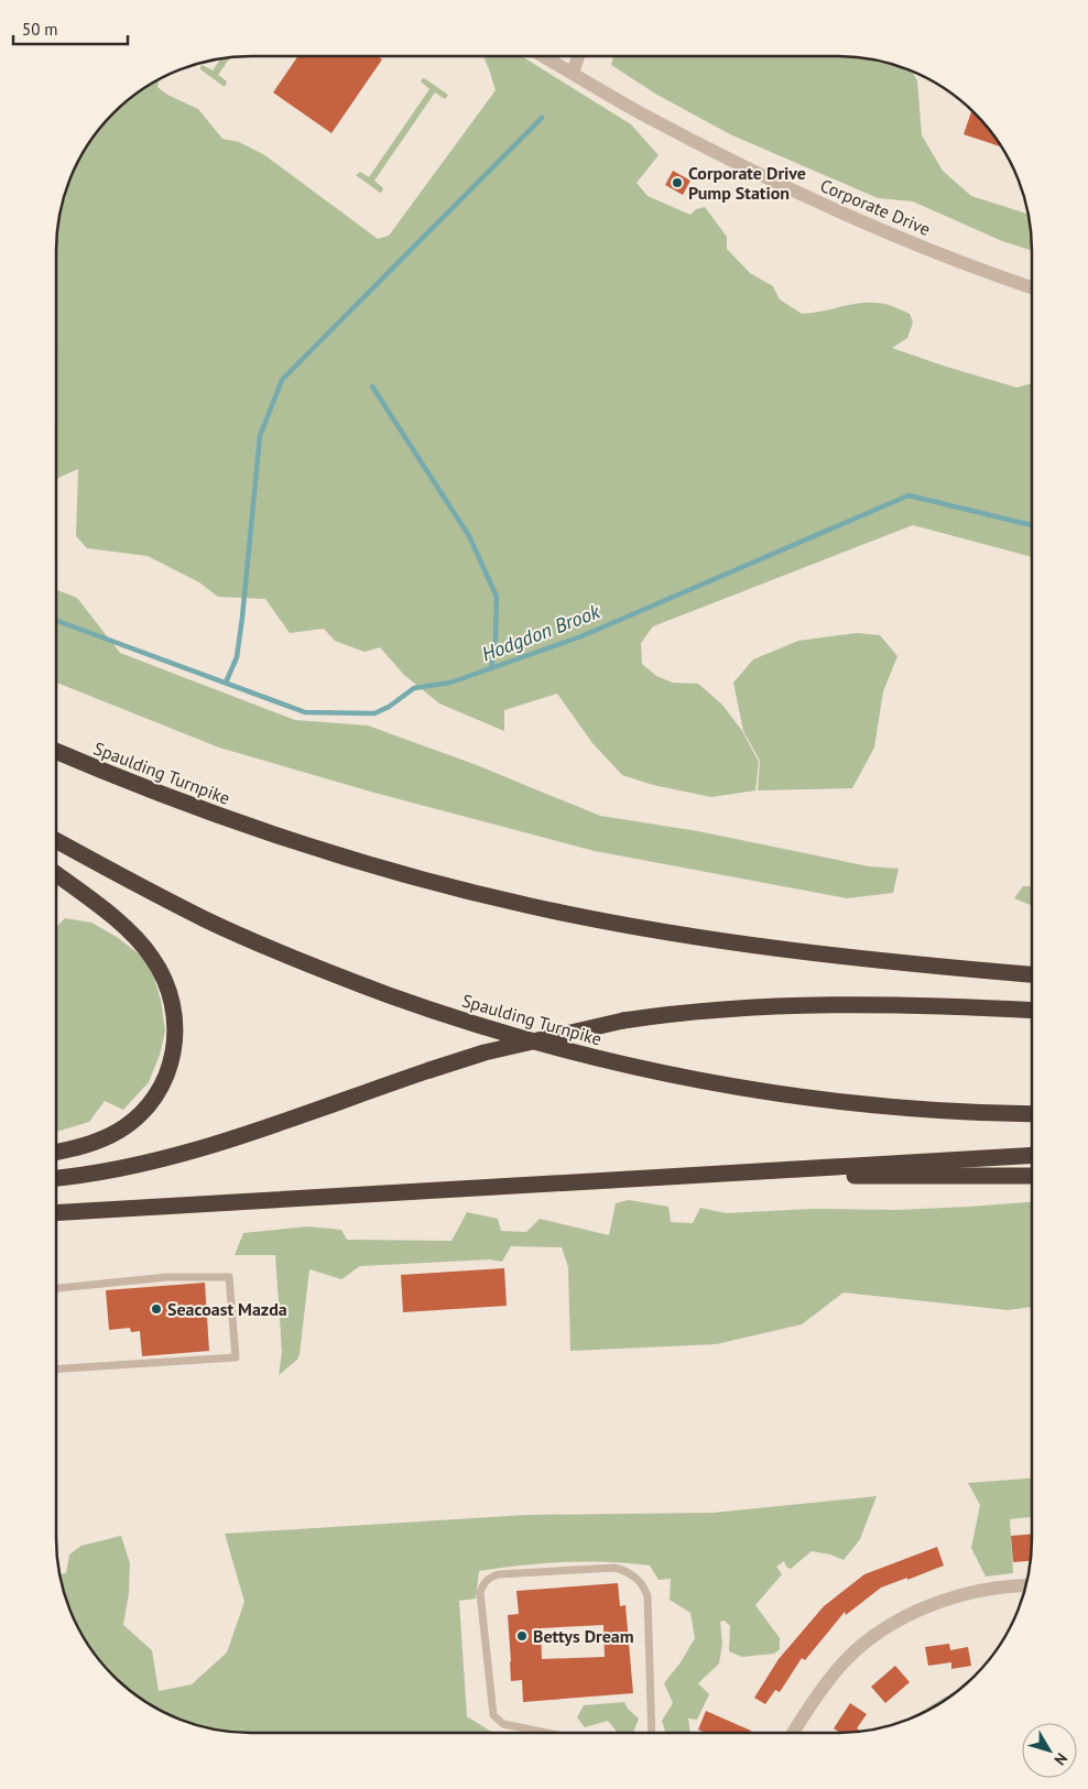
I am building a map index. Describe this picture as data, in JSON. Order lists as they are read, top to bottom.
{
  "streets": {
    "highway": ["Spaulding Turnpike"],
    "street": ["Corporate Drive"]
  },
  "water": ["Hodgdon Brook"],
  "places": ["Corporate Drive Pump Station", "Seacoast Mazda", "Bettys Dream"],
  "scale_bar": "50 m",
  "north": "bottom right"
}
